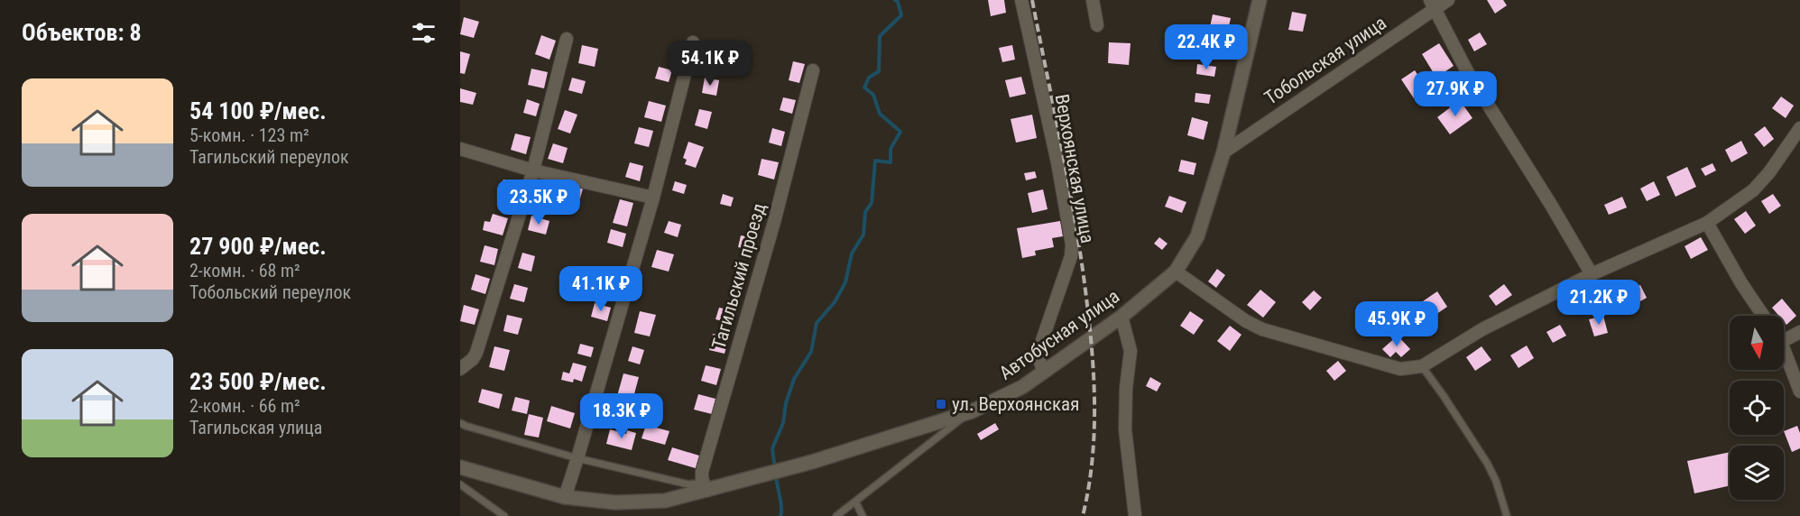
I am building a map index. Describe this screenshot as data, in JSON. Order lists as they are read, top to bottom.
{
  "streets": {
    "street": [
      "Тобольская улица",
      "Верхоянская улица",
      "Тагильский проезд",
      "Автобусная улица"
    ]
  },
  "crossings": [
    ["Тобольская улица", "Автобусная улица"],
    ["Верхоянская улица", "Автобусная улица"],
    ["Тагильский проезд", "Автобусная улица"]
  ],
  "places": {
    "transit": ["ул. Верхоянская"]
  },
  "north": "bottom",
  "page": {
    "heading": "Объектов: 8",
    "price": [
      "22.4K ₽",
      "54.1K ₽",
      "27.9K ₽",
      "23.5K ₽",
      "41.1K ₽",
      "21.2K ₽",
      "45.9K ₽",
      "18.3K ₽"
    ],
    "list": [
      {
        "name": "54 100 ₽/мес.",
        "note": "5-комн. · 123 m² · Тагильский переулок"
      },
      {
        "name": "27 900 ₽/мес.",
        "note": "2-комн. · 68 m² · Тобольский переулок"
      },
      {
        "name": "23 500 ₽/мес.",
        "note": "2-комн. · 66 m² · Тагильская улица"
      }
    ]
  }
}
